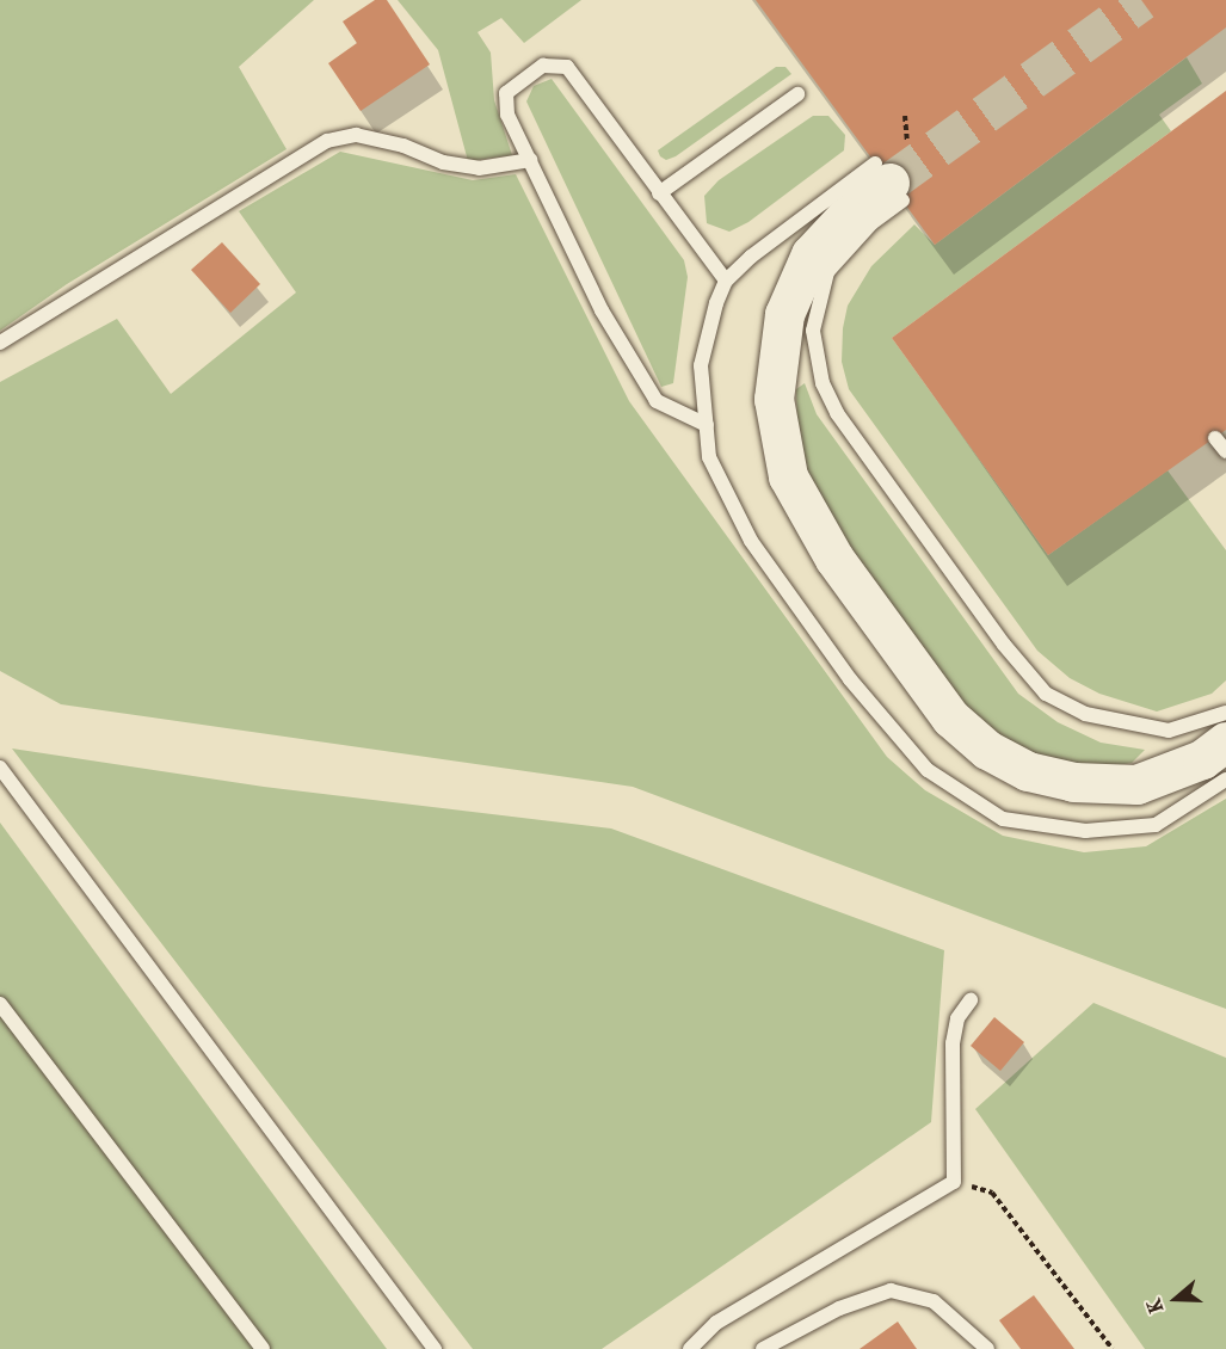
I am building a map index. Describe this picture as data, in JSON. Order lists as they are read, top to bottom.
{
  "north": "left"
}
